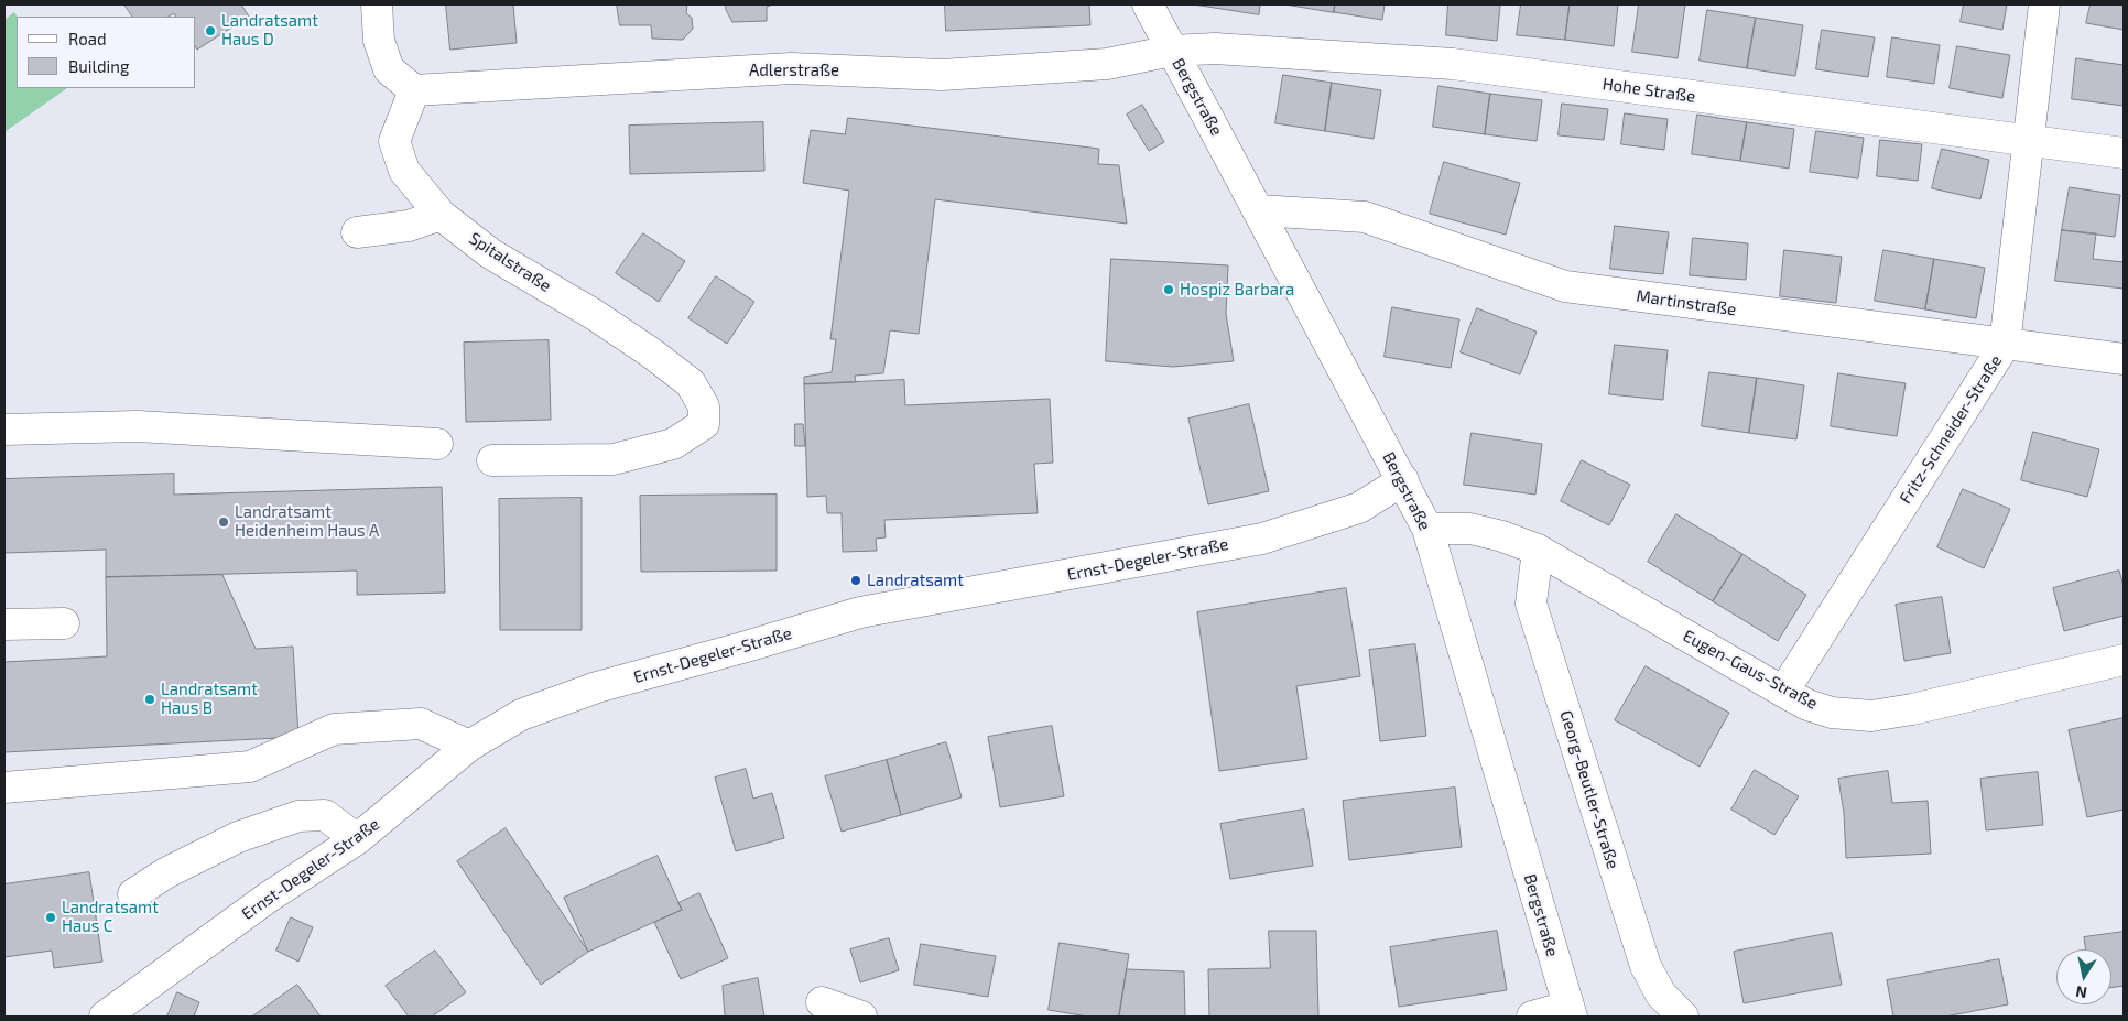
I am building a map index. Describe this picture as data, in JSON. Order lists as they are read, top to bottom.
{
  "streets": {
    "street": [
      "Adlerstraße",
      "Hohe Straße",
      "Bergstraße",
      "Spitalstraße",
      "Martinstraße",
      "Fritz-Schneider-Straße",
      "Ernst-Degeler-Straße",
      "Eugen-Gaus-Straße",
      "Georg-Beutler-Straße"
    ]
  },
  "crossings": [
    ["Adlerstraße", "Hohe Straße"],
    ["Adlerstraße", "Bergstraße"],
    ["Adlerstraße", "Spitalstraße"],
    ["Hohe Straße", "Bergstraße"],
    ["Hohe Straße", "Fritz-Schneider-Straße"],
    ["Bergstraße", "Martinstraße"],
    ["Bergstraße", "Ernst-Degeler-Straße"],
    ["Bergstraße", "Eugen-Gaus-Straße"],
    ["Martinstraße", "Fritz-Schneider-Straße"],
    ["Fritz-Schneider-Straße", "Eugen-Gaus-Straße"],
    ["Eugen-Gaus-Straße", "Georg-Beutler-Straße"]
  ],
  "places": [
    "Landratsamt Haus D",
    "Hospiz Barbara",
    "Landratsamt Heidenheim Haus A",
    "Landratsamt",
    "Landratsamt Haus B",
    "Landratsamt Haus C"
  ],
  "legend": ["Road", "Building"],
  "north": "bottom"
}
